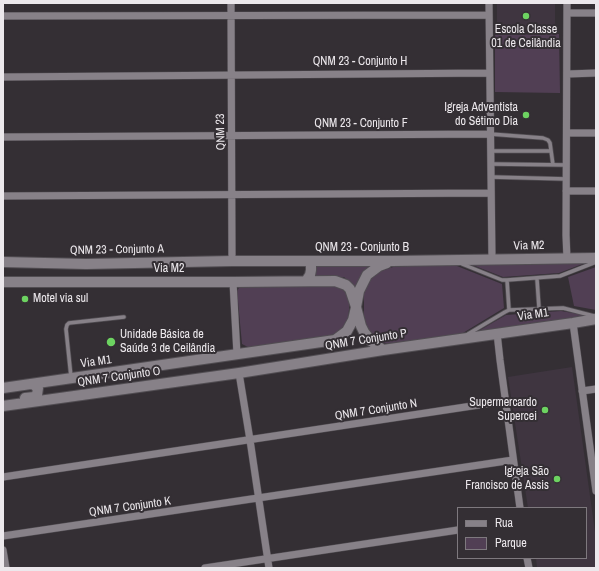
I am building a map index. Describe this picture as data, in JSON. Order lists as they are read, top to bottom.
{
  "streets": {
    "main road": [
      "Via M2",
      "QNM 23 - Conjunto B",
      "QNM 23 - Conjunto A",
      "Via M1",
      "QNM 7 Conjunto P",
      "QNM 7 Conjunto O"
    ],
    "street": [
      "QNM 23 - Conjunto H",
      "QNM 23 - Conjunto F",
      "QNM 23",
      "QNM 7 Conjunto N",
      "QNM 7 Conjunto K"
    ]
  },
  "crossings": [
    ["QNM 23 - Conjunto H", "QNM 23"],
    ["QNM 23 - Conjunto F", "QNM 23"],
    ["QNM 23", "QNM 23 - Conjunto B"],
    ["QNM 23", "QNM 23 - Conjunto A"],
    ["Via M2", "QNM 23 - Conjunto B"],
    ["Via M2", "Via M1"],
    ["QNM 23 - Conjunto B", "QNM 23 - Conjunto A"],
    ["Via M1", "QNM 7 Conjunto P"],
    ["QNM 7 Conjunto P", "QNM 7 Conjunto O"]
  ],
  "places": [
    "Escola Classe 01 de Ceilândia",
    "Igreja Adventista do Sétimo Dia",
    "Motel via sul",
    "Unidade Básica de Saúde 3 de Ceilândia",
    "Supermercardo Supercei",
    "Igreja São Francisco de Assis"
  ],
  "legend": ["Rua", "Parque"]
}
